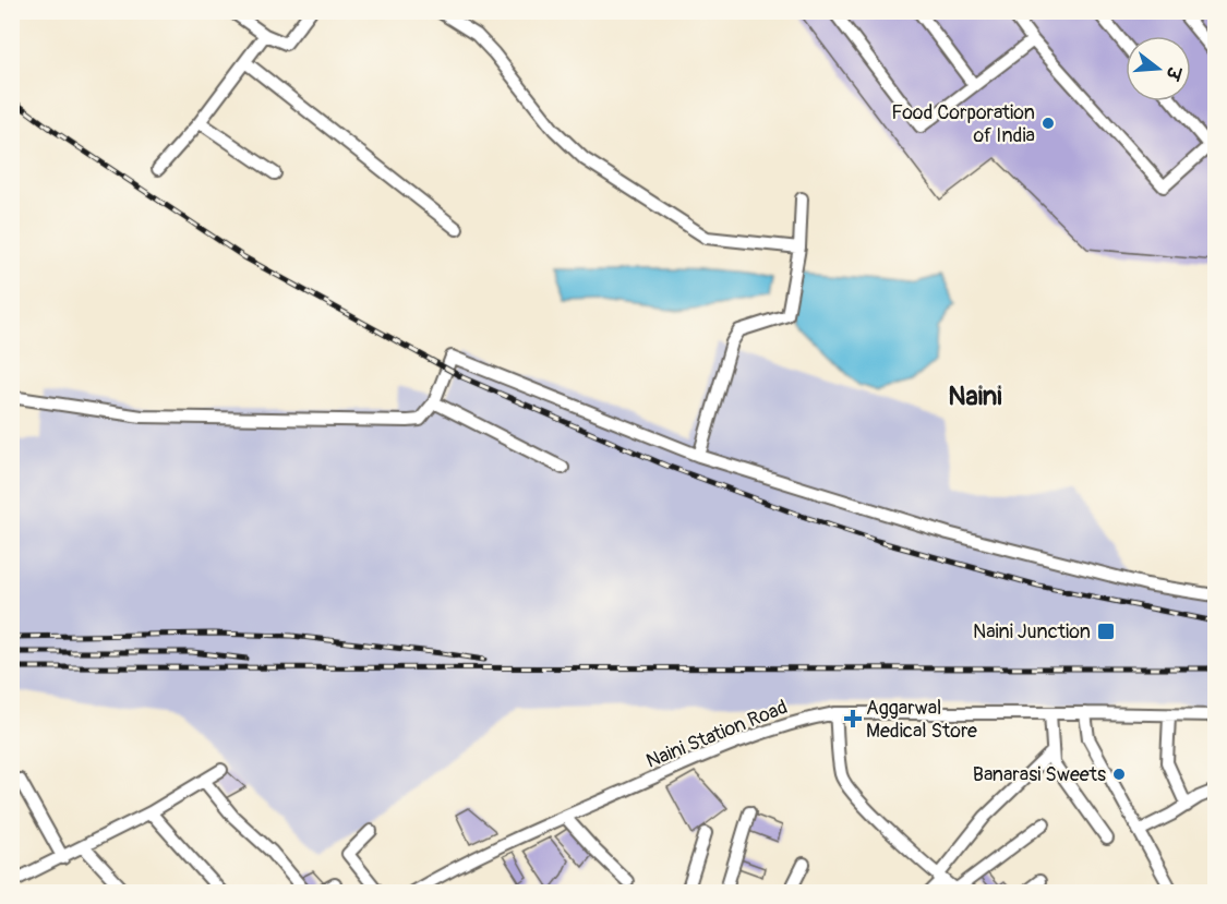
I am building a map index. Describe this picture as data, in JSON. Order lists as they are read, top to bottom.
{
  "streets": {
    "street": ["Naini Station Road"]
  },
  "districts": ["Naini"],
  "places": {
    "other": ["Food Corporation of India", "Banarasi Sweets"],
    "transit": ["Naini Junction"],
    "health": ["Aggarwal Medical Store"]
  },
  "north": "right"
}
